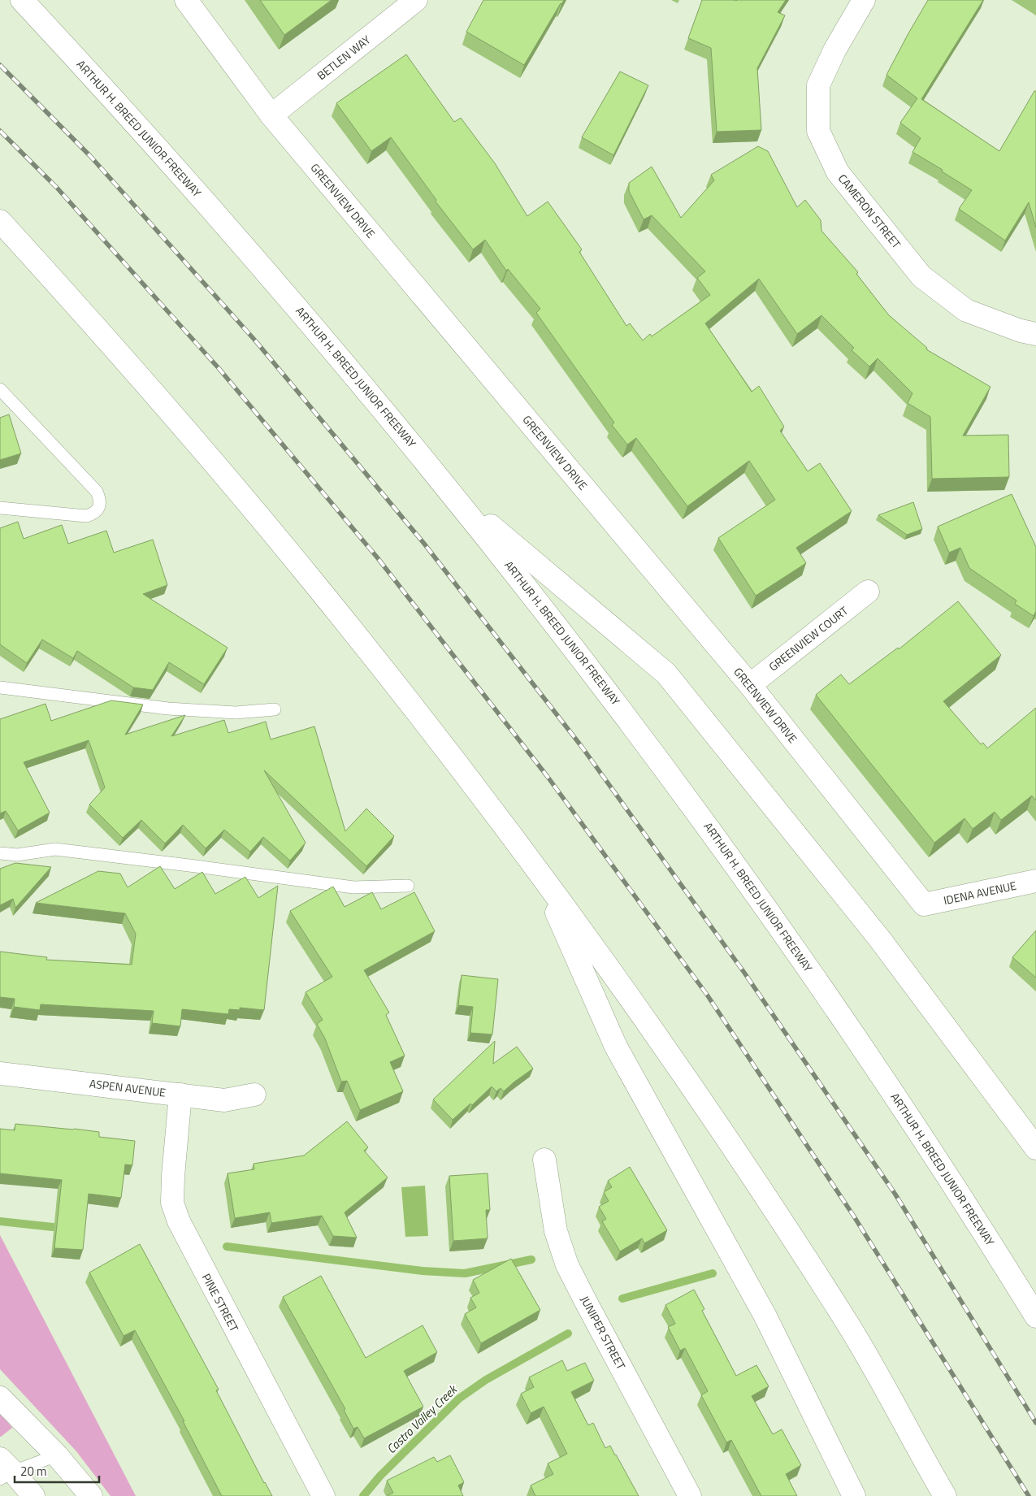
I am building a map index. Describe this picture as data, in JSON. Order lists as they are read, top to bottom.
{
  "streets": {
    "main road": [
      "BETLEN WAY",
      "ARTHUR H. BREED JUNIOR FREEWAY",
      "GREENVIEW DRIVE",
      "CAMERON STREET",
      "GREENVIEW COURT",
      "IDENA AVENUE",
      "ASPEN AVENUE",
      "PINE STREET",
      "JUNIPER STREET"
    ]
  },
  "crossings": [
    ["BETLEN WAY", "GREENVIEW DRIVE"],
    ["GREENVIEW DRIVE", "GREENVIEW COURT"],
    ["GREENVIEW DRIVE", "IDENA AVENUE"],
    ["ASPEN AVENUE", "PINE STREET"]
  ],
  "water": ["Castro Valley Creek"],
  "scale_bar": "20 m"
}
